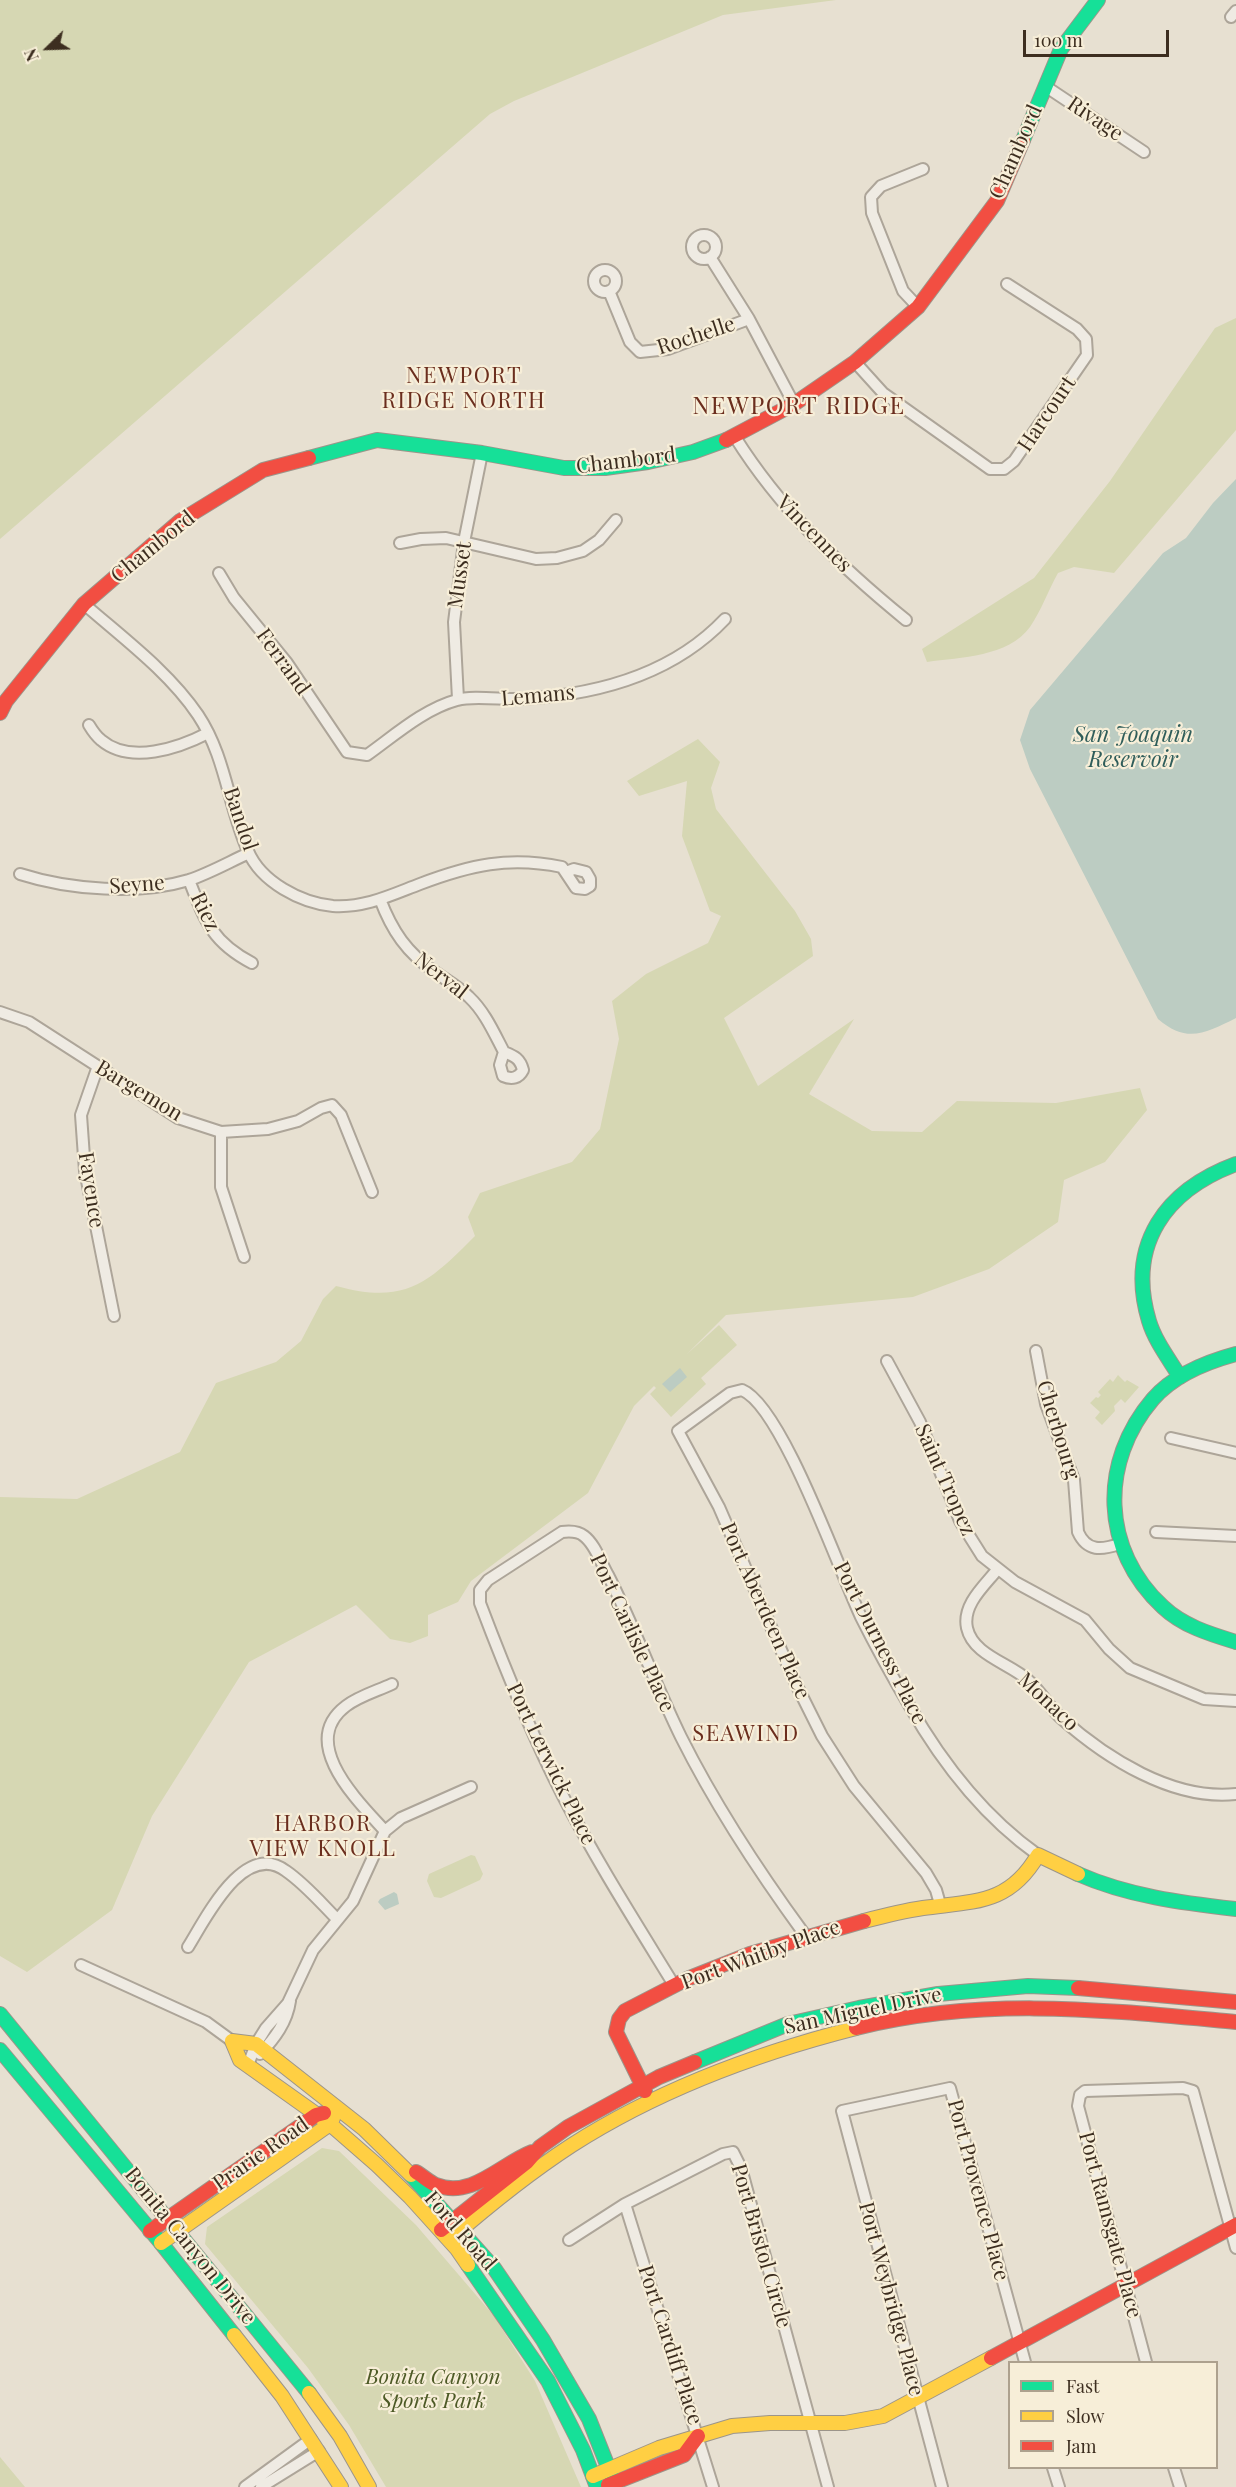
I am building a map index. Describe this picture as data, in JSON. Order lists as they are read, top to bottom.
{
  "streets": {
    "street": [
      "Rivage",
      "Chambord",
      "Rochelle",
      "Harcourt",
      "Vincennes",
      "Musset",
      "Ferrand",
      "Lemans",
      "Bandol",
      "Seyne",
      "Riez",
      "Nerval",
      "Bargemon",
      "Fayence",
      "Cherbourg",
      "Saint Tropez",
      "Port Aberdeen Place",
      "Port Carlisle Place",
      "Port Durness Place",
      "Monaco",
      "Port Lerwick Place",
      "Port Whitby Place",
      "San Miguel Drive",
      "Prarie Road",
      "Port Provence Place",
      "Port Ramsgate Place",
      "Ford Road",
      "Bonita Canyon Drive",
      "Port Bristol Circle",
      "Port Weybridge Place",
      "Port Cardiff Place"
    ]
  },
  "crossings": [
    ["Rivage", "Chambord"],
    ["Chambord", "Harcourt"],
    ["Chambord", "Vincennes"],
    ["Chambord", "Musset"],
    ["Chambord", "Bandol"],
    ["Musset", "Lemans"],
    ["Ferrand", "Lemans"],
    ["Bandol", "Seyne"],
    ["Bandol", "Nerval"],
    ["Seyne", "Riez"],
    ["Bargemon", "Fayence"],
    ["Saint Tropez", "Monaco"],
    ["Port Aberdeen Place", "Port Durness Place"],
    ["Port Aberdeen Place", "Port Whitby Place"],
    ["Port Carlisle Place", "Port Lerwick Place"],
    ["Port Carlisle Place", "Port Whitby Place"],
    ["Port Durness Place", "Port Whitby Place"],
    ["Port Lerwick Place", "Port Whitby Place"],
    ["Port Whitby Place", "San Miguel Drive"],
    ["San Miguel Drive", "Ford Road"],
    ["Prarie Road", "Ford Road"],
    ["Prarie Road", "Bonita Canyon Drive"],
    ["Port Provence Place", "Port Weybridge Place"],
    ["Port Bristol Circle", "Port Cardiff Place"]
  ],
  "districts": [
    "NEWPORT RIDGE NORTH",
    "NEWPORT RIDGE",
    "SEAWIND",
    "HARBOR VIEW KNOLL"
  ],
  "water": ["San Joaquin Reservoir"],
  "parks": ["Bonita Canyon Sports Park"],
  "legend": ["Fast", "Slow", "Jam"],
  "scale_bar": "100 m",
  "north": "bottom left"
}
